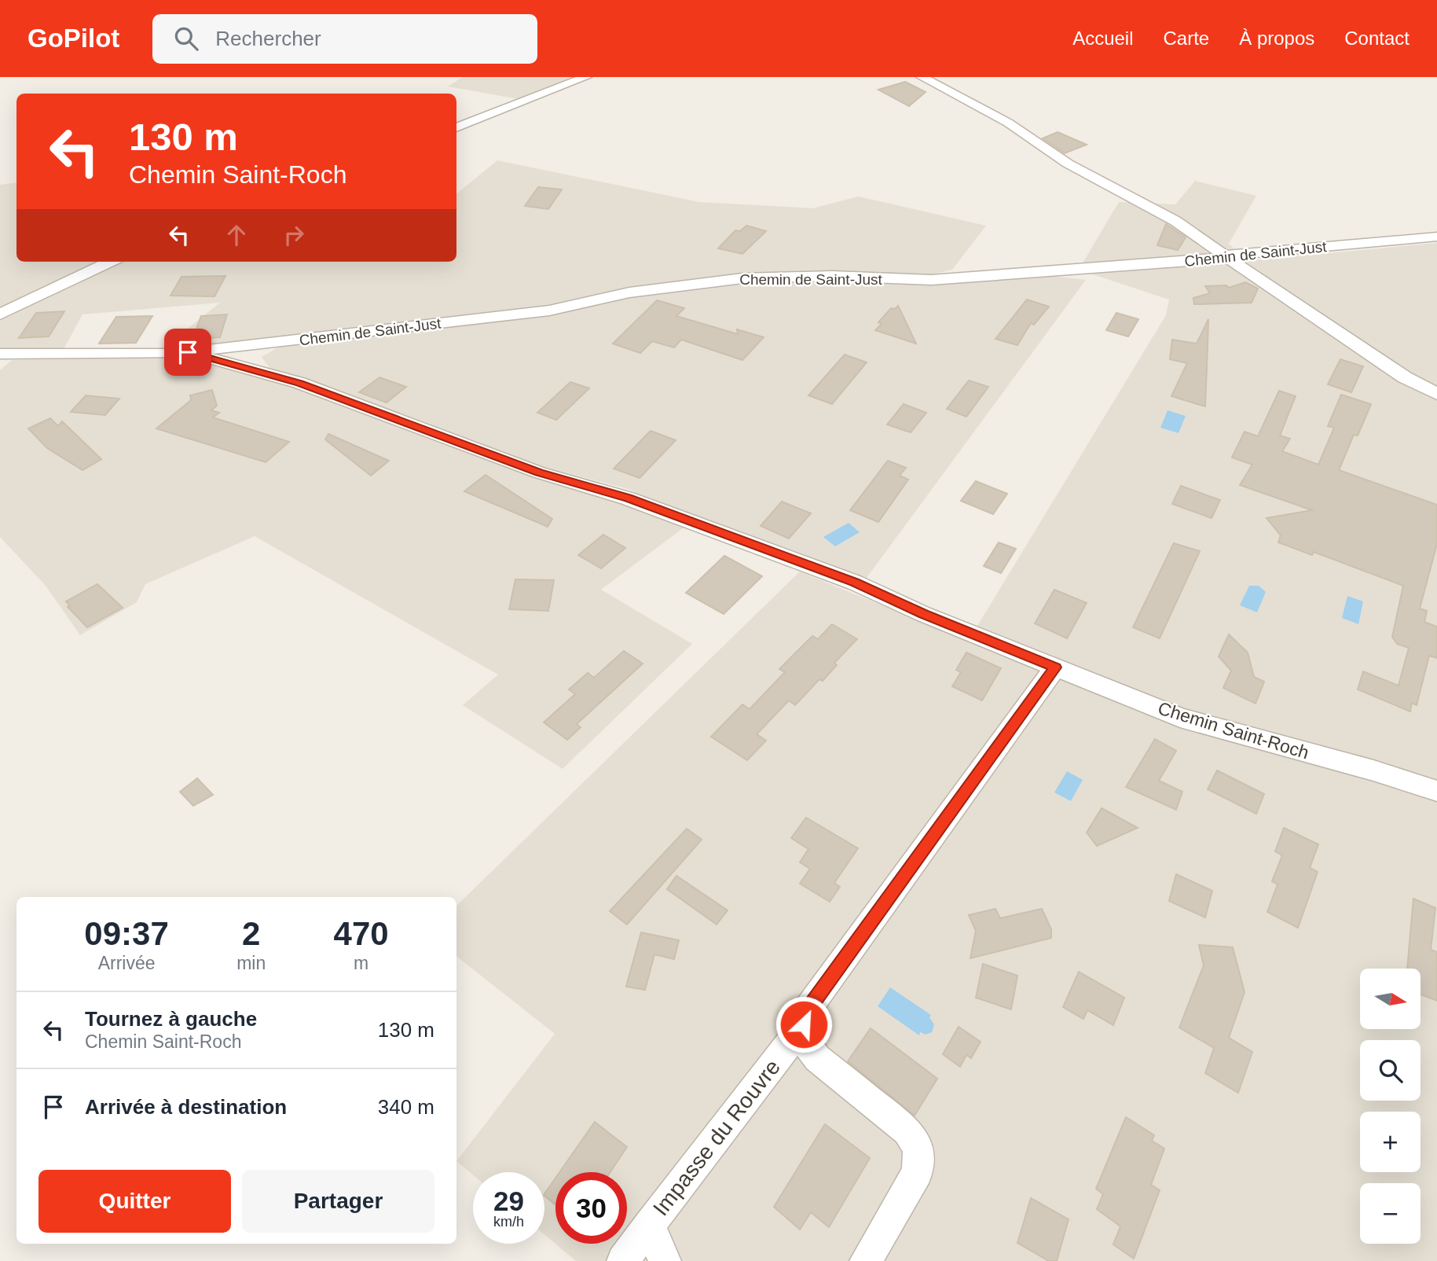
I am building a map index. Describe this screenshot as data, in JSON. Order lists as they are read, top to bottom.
{
  "streets": {
    "street": ["Chemin de Saint-Just", "Chemin Saint-Roch", "Impasse du Rouvre"]
  },
  "crossings": [
    ["Chemin de Saint-Just", "Chemin Saint-Roch"],
    ["Chemin Saint-Roch", "Impasse du Rouvre"]
  ],
  "north": "right",
  "page": {
    "header": "GoPilot",
    "search": "Rechercher",
    "nav": [
      "Accueil",
      "Carte",
      "À propos",
      "Contact"
    ],
    "turn": ["130 m", "Chemin Saint-Roch"],
    "eta": [
      "09:37",
      "Arrivée",
      "2",
      "min",
      "470",
      "m"
    ],
    "map_buttons": ["+", "−"],
    "list": [
      {
        "name": "Tournez à gauche",
        "note": "Chemin Saint-Roch",
        "value": "130 m"
      },
      {
        "name": "Arrivée à destination",
        "value": "340 m"
      }
    ],
    "buttons": ["Quitter", "Partager"],
    "speed": "29 km/h",
    "limit": "30"
  }
}
